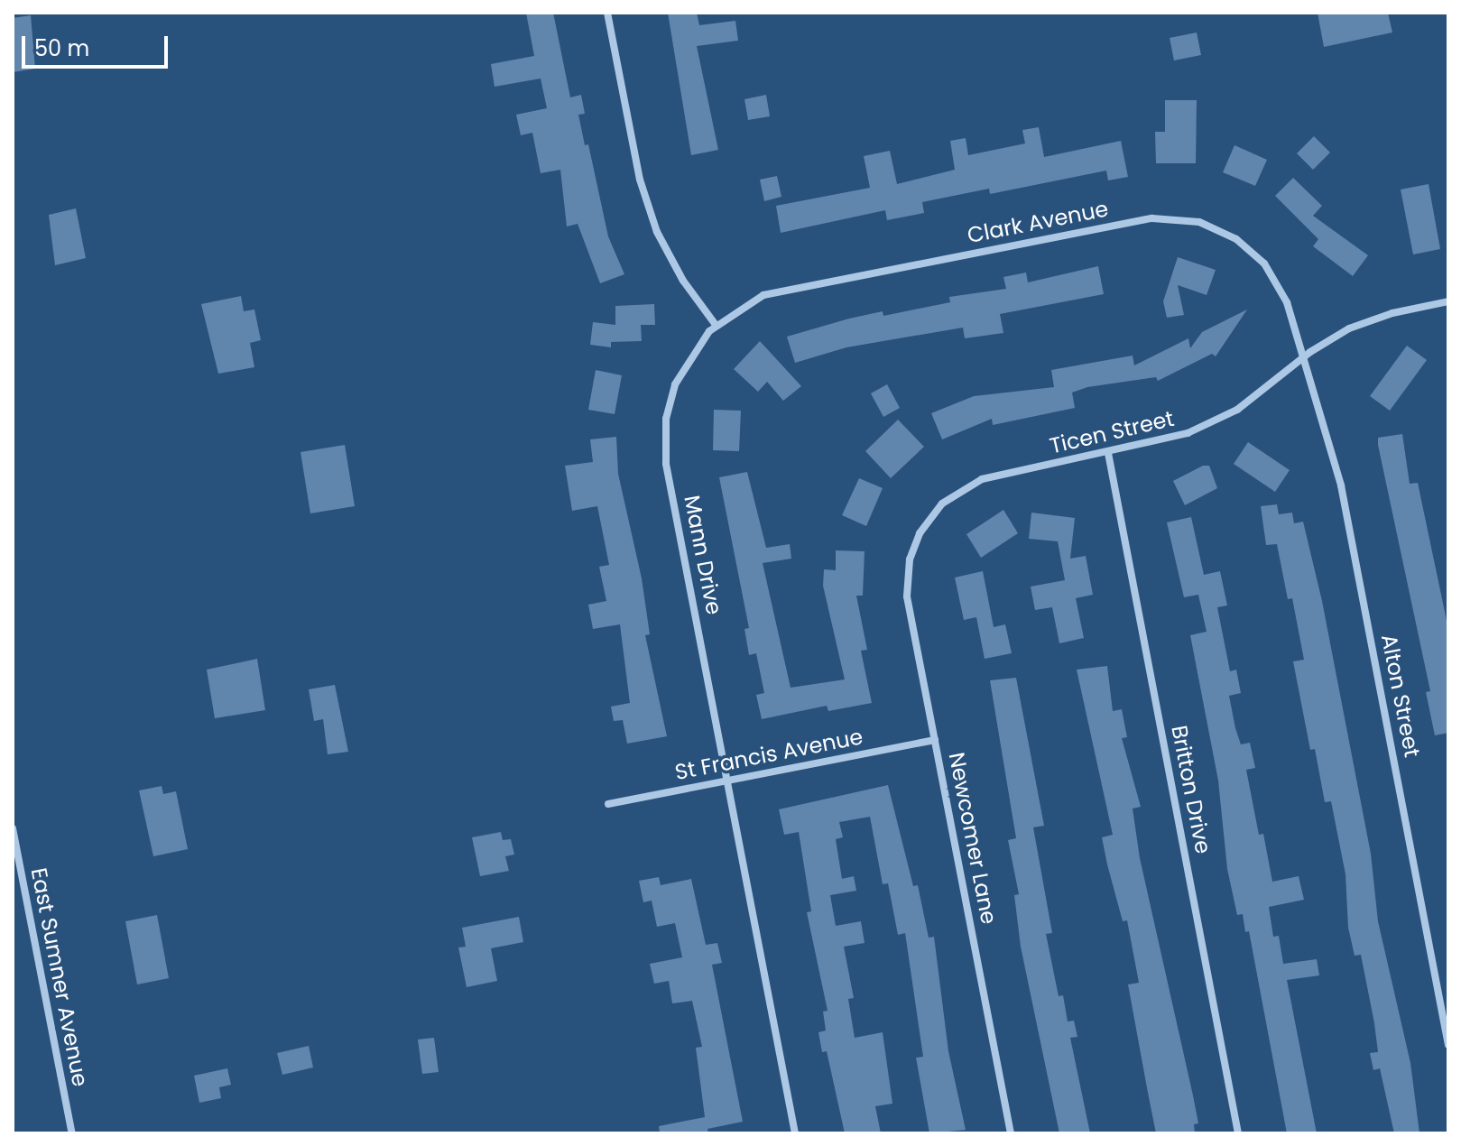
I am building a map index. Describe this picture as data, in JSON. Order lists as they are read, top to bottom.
{
  "streets": {
    "street": [
      "Clark Avenue",
      "Ticen Street",
      "Mann Drive",
      "Alton Street",
      "St Francis Avenue",
      "Britton Drive",
      "Newcomer Lane",
      "East Sumner Avenue"
    ]
  },
  "crossings": [
    ["Clark Avenue", "Ticen Street"],
    ["Clark Avenue", "Mann Drive"],
    ["Clark Avenue", "Alton Street"],
    ["Ticen Street", "Alton Street"],
    ["Ticen Street", "Britton Drive"],
    ["Ticen Street", "Newcomer Lane"],
    ["Mann Drive", "St Francis Avenue"],
    ["St Francis Avenue", "Newcomer Lane"]
  ],
  "scale_bar": "50 m"
}
